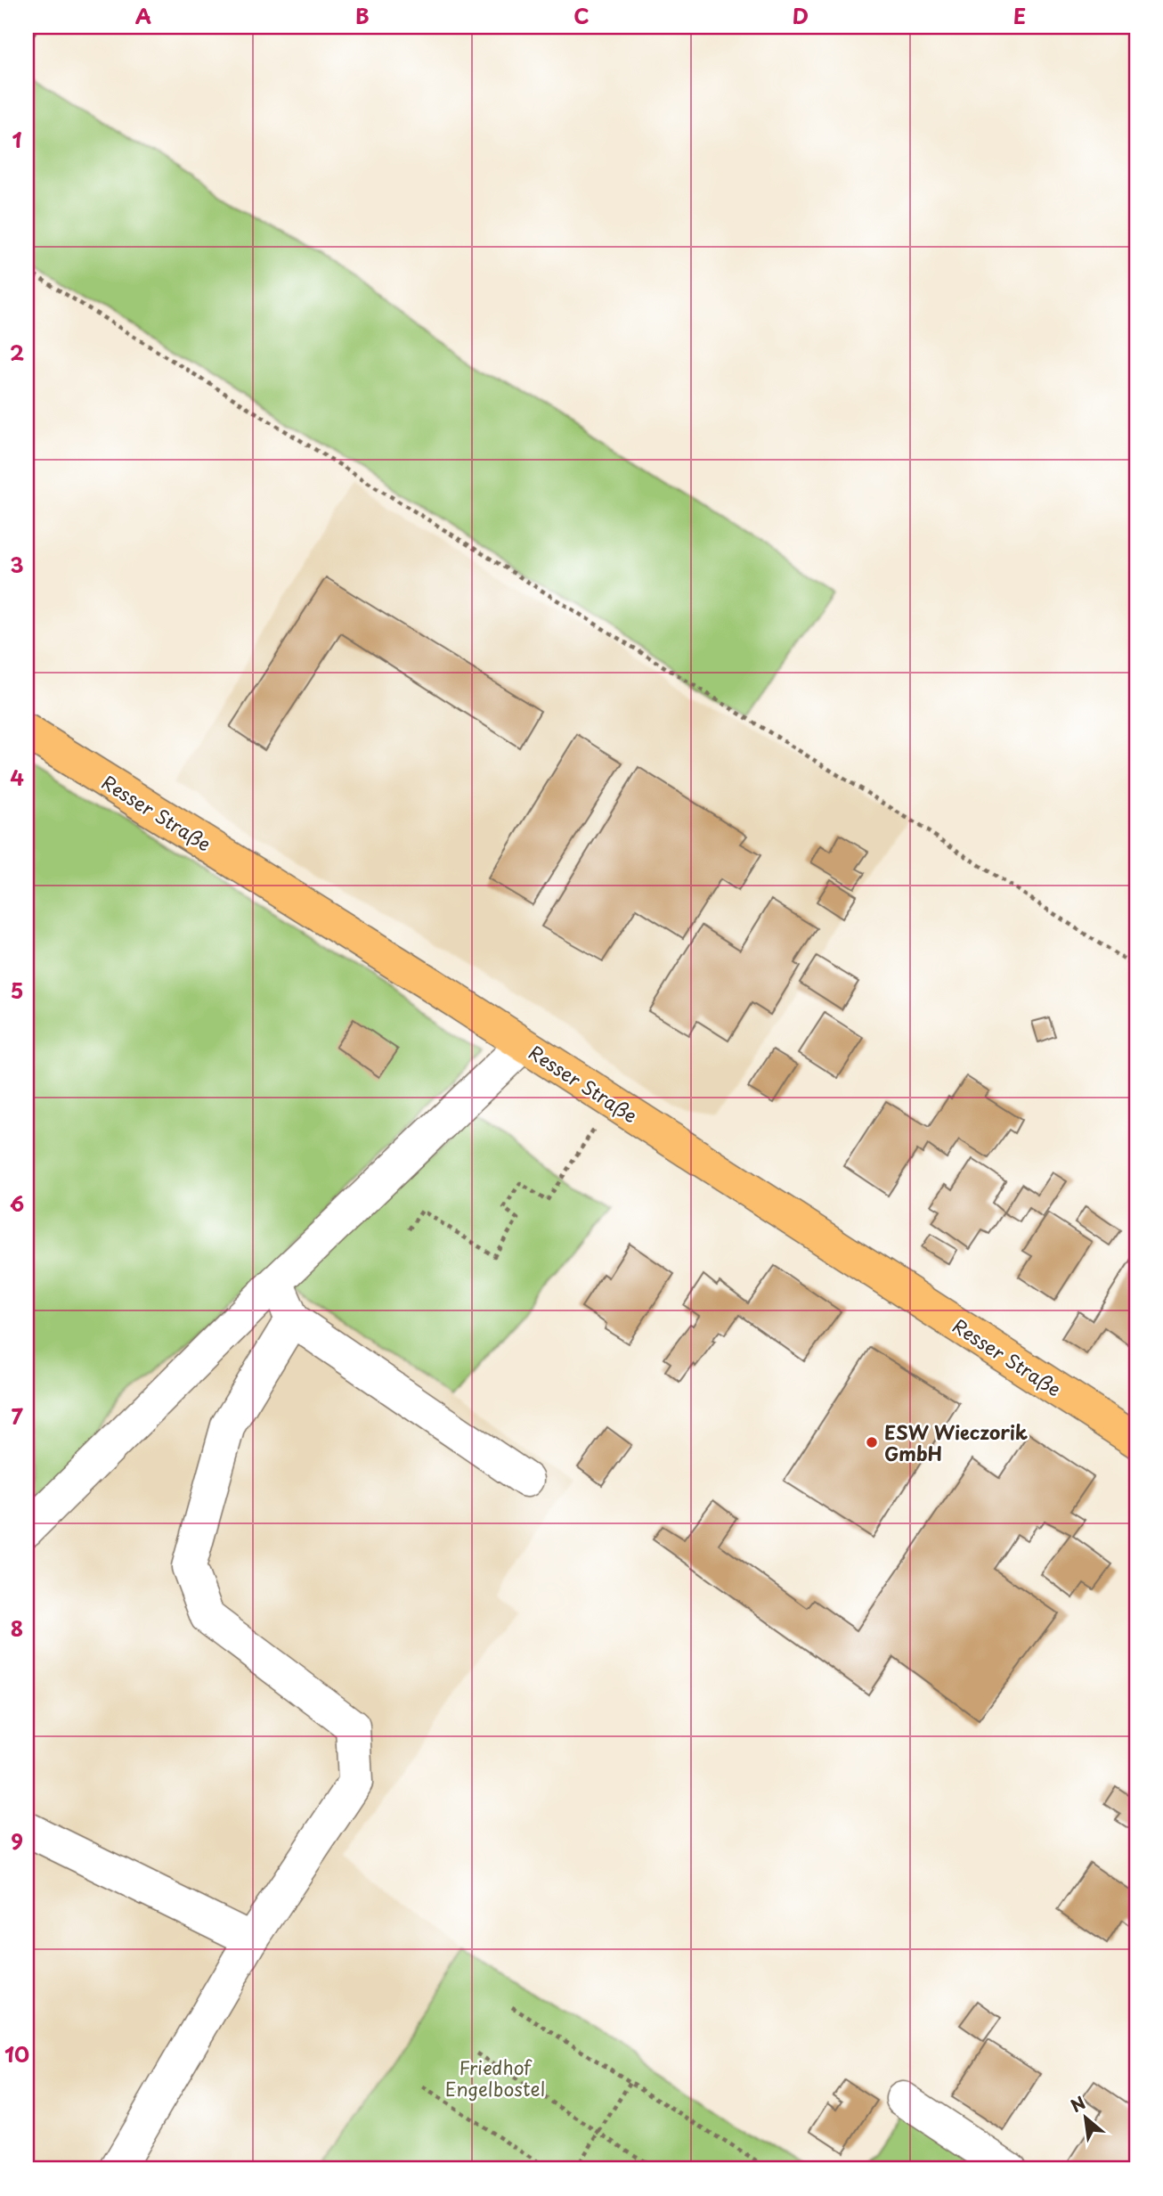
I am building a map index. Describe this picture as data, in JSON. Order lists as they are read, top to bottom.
{
  "streets": {
    "main road": ["Resser Straße"]
  },
  "parks": ["Friedhof Engelbostel"],
  "places": ["ESW Wieczorik GmbH"],
  "north": "top left",
  "grid": {
    "columns": [
      "A",
      "B",
      "C",
      "D",
      "E"
    ],
    "rows": [
      "1",
      "2",
      "3",
      "4",
      "5",
      "6",
      "7",
      "8",
      "9",
      "10"
    ]
  }
}
